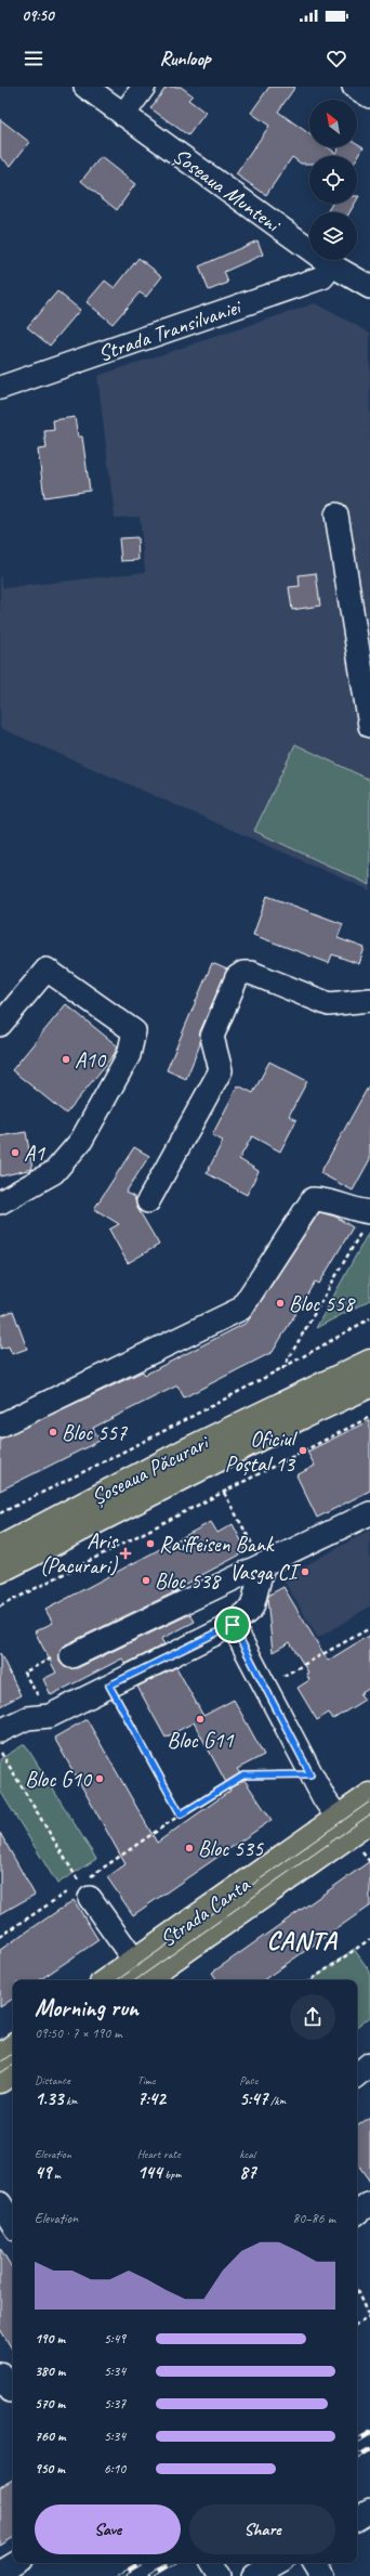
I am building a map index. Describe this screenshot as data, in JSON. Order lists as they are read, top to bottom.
{
  "streets": {
    "main road": ["Șoseaua Păcurari", "Strada Canta"],
    "street": ["Șoseaua Munteni", "Strada Transilvaniei"]
  },
  "crossings": [
    ["Șoseaua Munteni", "Strada Transilvaniei"]
  ],
  "districts": ["CANTA"],
  "places": {
    "other": [
      "A10",
      "A1",
      "Bloc 558",
      "Bloc 557",
      "Oficiul Poștal 13",
      "Raiffeisen Bank",
      "Vasga CI",
      "Bloc 538",
      "Bloc G11",
      "Bloc G10",
      "Bloc 535"
    ],
    "health": ["Aris (Pacurari)"]
  },
  "north": "top left",
  "page": {
    "status": "09:50",
    "header": "Runloop",
    "heading": ["Morning run", "09:50 · 7 × 190 m"],
    "stats": [
      ["Distance", "1.33 km"],
      ["Time", "7:42"],
      ["Pace", "5:47 /km"],
      ["Elevation", "49 m"],
      ["Heart rate", "144 bpm"],
      ["kcal", "87"]
    ],
    "chart": ["Elevation", "80–86 m"],
    "list": [
      {
        "name": "190 m",
        "note": "5:49"
      },
      {
        "name": "380 m",
        "note": "5:34"
      },
      {
        "name": "570 m",
        "note": "5:37"
      },
      {
        "name": "760 m",
        "note": "5:34"
      },
      {
        "name": "950 m",
        "note": "6:10"
      }
    ],
    "buttons": ["Save", "Share"]
  }
}
